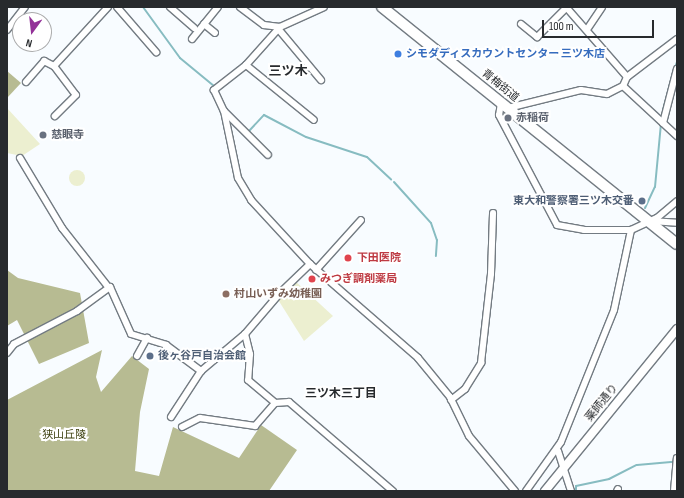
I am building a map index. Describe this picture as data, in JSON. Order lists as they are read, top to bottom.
{
  "streets": {
    "main road": ["青梅街道"],
    "street": ["薬師通り"]
  },
  "districts": ["三ツ木", "三ツ木三丁目"],
  "parks": ["狭山丘陵"],
  "places": [
    "シモダディスカウントセンター 三ツ木店",
    "赤稲荷",
    "慈眼寺",
    "東大和警察署三ツ木交番",
    "下田医院",
    "みつぎ調剤薬局",
    "村山いずみ幼稚園",
    "後ヶ谷戸自治会館"
  ],
  "scale_bar": "100 m",
  "north": "bottom"
}
